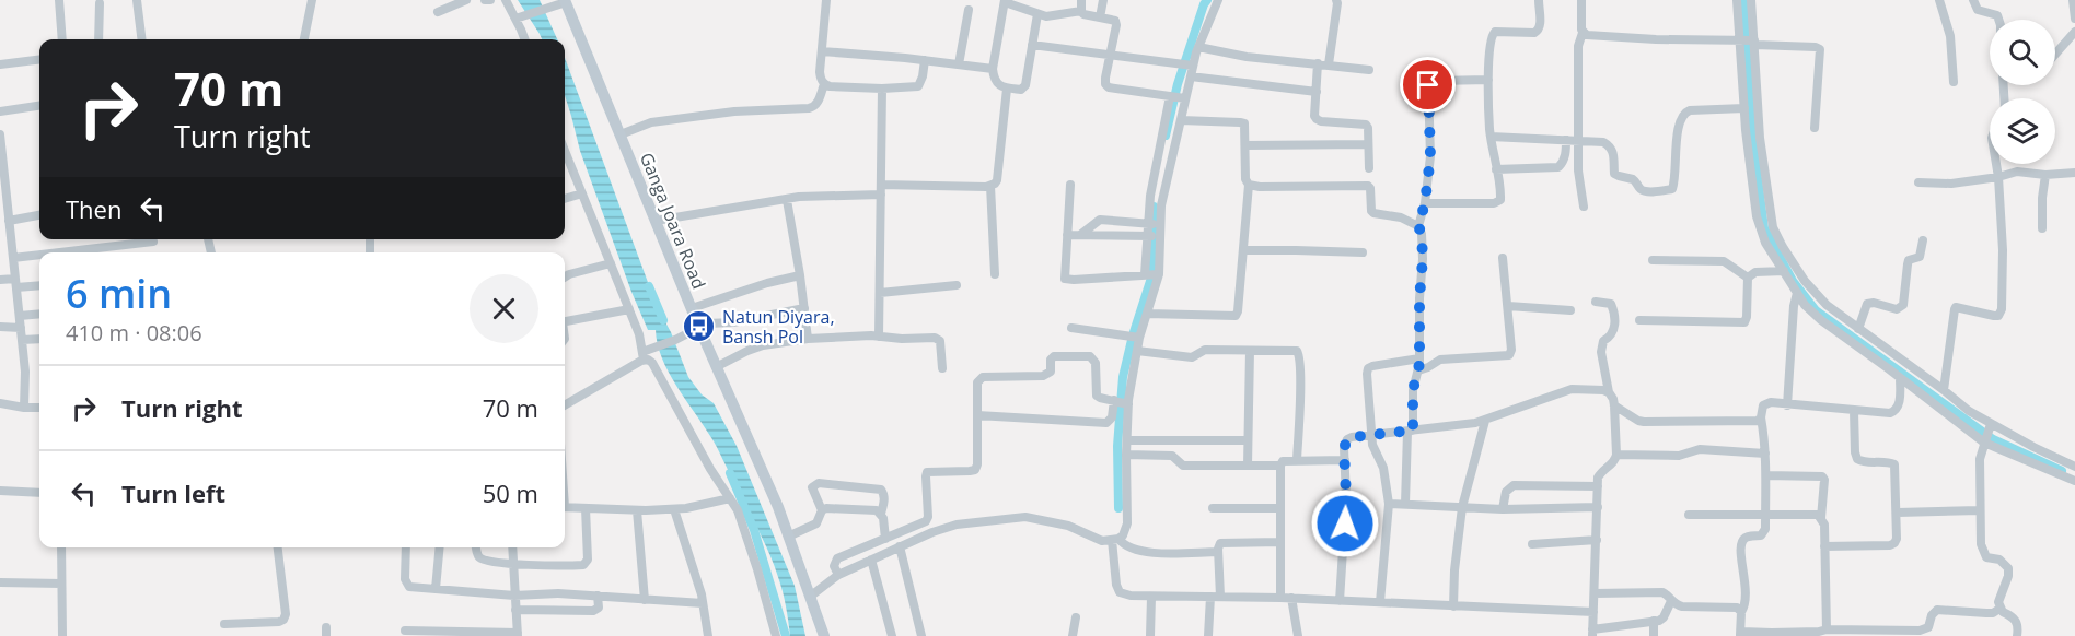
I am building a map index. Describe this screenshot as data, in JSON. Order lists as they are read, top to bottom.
{
  "streets": {
    "main road": ["Ganga Joara Road"]
  },
  "places": {
    "bus stop": ["Natun Diyara, Bansh Pol"]
  },
  "page": {
    "turn": ["70 m", "Turn right"],
    "then": "Then",
    "heading": ["6 min", "410 m · 08:06"],
    "list": [
      {
        "name": "Turn right",
        "value": "70 m"
      },
      {
        "name": "Turn left",
        "value": "50 m"
      }
    ]
  }
}
